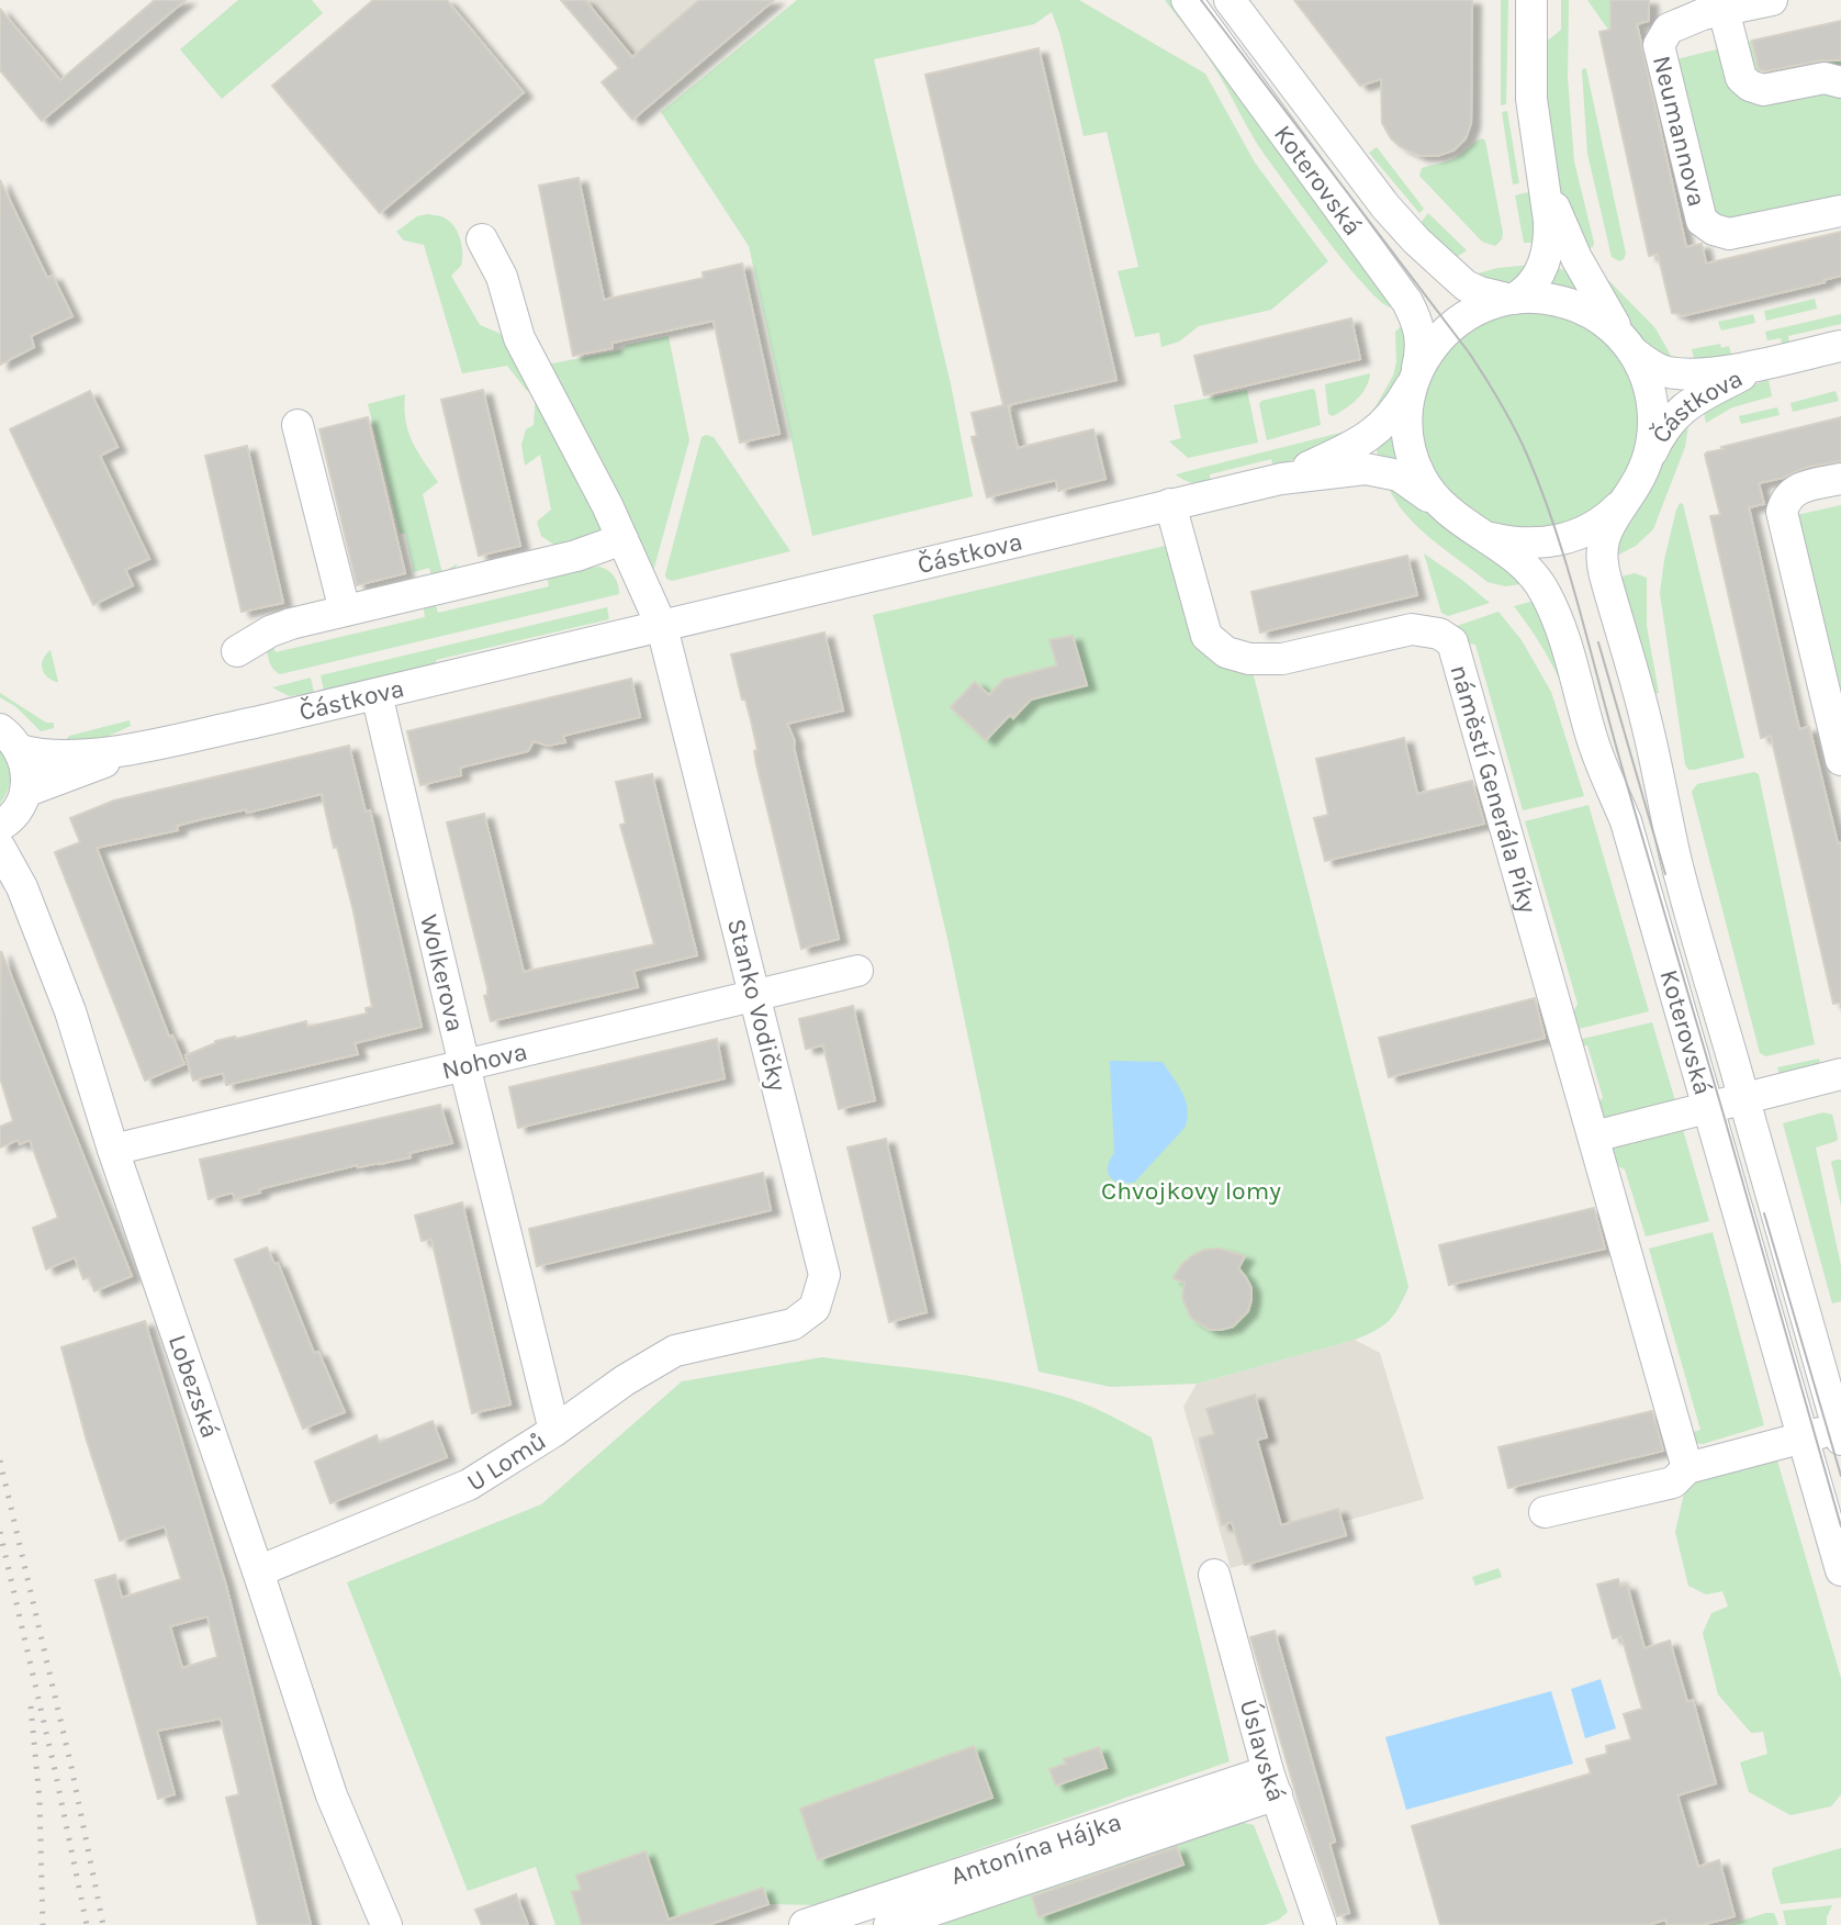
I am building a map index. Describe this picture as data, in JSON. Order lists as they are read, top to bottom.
{
  "streets": {
    "street": [
      "Neumannova",
      "Koterovská",
      "Částkova",
      "náměstí Generála Píky",
      "Wolkerova",
      "Stanko Vodičky",
      "Nohova",
      "Lobezská",
      "U Lomů",
      "Úslavská",
      "Antonína Hájka"
    ]
  },
  "crossings": [
    ["Koterovská", "Částkova"],
    ["Částkova", "náměstí Generála Píky"],
    ["Částkova", "Wolkerova"],
    ["Částkova", "Stanko Vodičky"],
    ["Wolkerova", "Nohova"],
    ["Wolkerova", "U Lomů"],
    ["Stanko Vodičky", "Nohova"],
    ["Stanko Vodičky", "U Lomů"],
    ["Nohova", "Lobezská"],
    ["Lobezská", "U Lomů"],
    ["Úslavská", "Antonína Hájka"]
  ],
  "parks": ["Chvojkovy lomy"]
}
